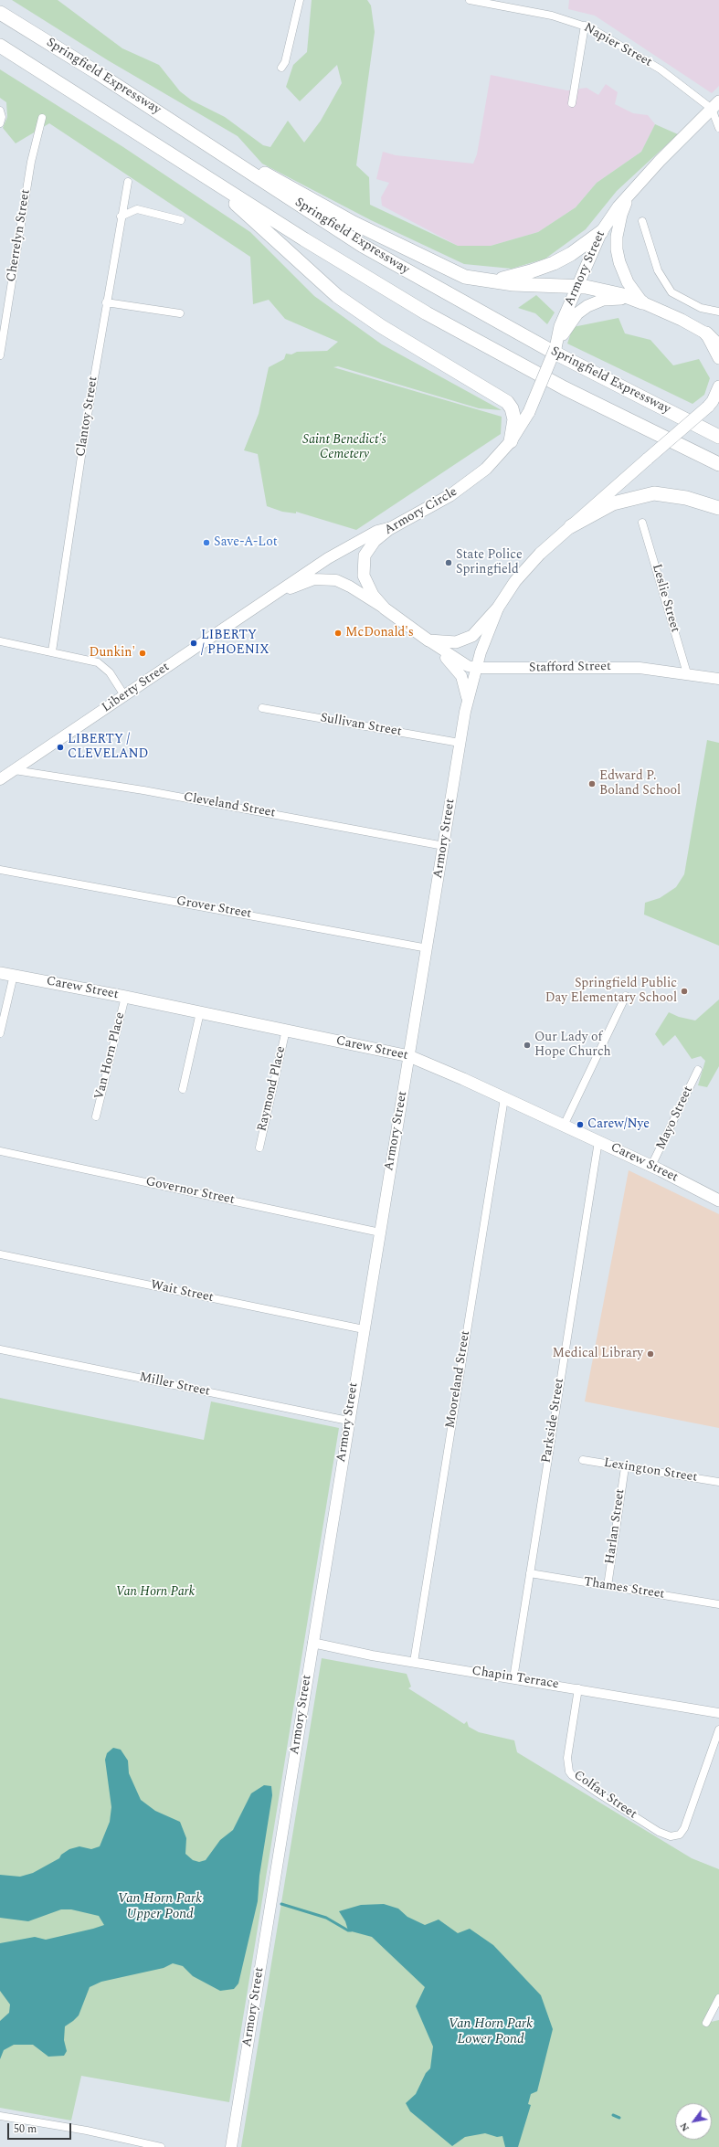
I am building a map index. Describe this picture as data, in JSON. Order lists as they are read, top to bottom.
{
  "streets": {
    "highway": ["Springfield Expressway"],
    "main road": [
      "Armory Street",
      "Armory Circle",
      "Stafford Street",
      "Liberty Street",
      "Carew Street"
    ],
    "street": [
      "Napier Street",
      "Cherrelyn Street",
      "Clantoy Street",
      "Leslie Street",
      "Sullivan Street",
      "Cleveland Street",
      "Grover Street",
      "Van Horn Place",
      "Raymond Place",
      "Mayo Street",
      "Governor Street",
      "Wait Street",
      "Mooreland Street",
      "Miller Street",
      "Parkside Street",
      "Lexington Street",
      "Harlan Street",
      "Thames Street",
      "Chapin Terrace",
      "Colfax Street"
    ]
  },
  "crossings": [
    ["Napier Street", "Armory Street"],
    ["Armory Street", "Armory Circle"],
    ["Armory Street", "Stafford Street"],
    ["Armory Street", "Sullivan Street"],
    ["Armory Street", "Cleveland Street"],
    ["Armory Street", "Grover Street"],
    ["Armory Street", "Carew Street"],
    ["Armory Street", "Governor Street"],
    ["Armory Street", "Wait Street"],
    ["Armory Street", "Miller Street"],
    ["Armory Street", "Chapin Terrace"],
    ["Armory Circle", "Stafford Street"],
    ["Armory Circle", "Liberty Street"],
    ["Leslie Street", "Stafford Street"],
    ["Liberty Street", "Cleveland Street"],
    ["Carew Street", "Van Horn Place"],
    ["Carew Street", "Raymond Place"],
    ["Carew Street", "Mayo Street"],
    ["Carew Street", "Mooreland Street"],
    ["Carew Street", "Parkside Street"],
    ["Mooreland Street", "Chapin Terrace"],
    ["Parkside Street", "Thames Street"],
    ["Parkside Street", "Chapin Terrace"],
    ["Lexington Street", "Harlan Street"],
    ["Harlan Street", "Thames Street"],
    ["Chapin Terrace", "Colfax Street"]
  ],
  "water": ["Van Horn Park Upper Pond", "Van Horn Park Lower Pond"],
  "parks": ["Saint Benedict's Cemetery", "Van Horn Park"],
  "places": [
    "Save-A-Lot",
    "State Police Springfield",
    "McDonald's",
    "LIBERTY / PHOENIX",
    "Dunkin'",
    "LIBERTY / CLEVELAND",
    "Edward P. Boland School",
    "Springfield Public Day Elementary School",
    "Our Lady of Hope Church",
    "Carew/Nye",
    "Medical Library"
  ],
  "scale_bar": "50 m",
  "north": "bottom left"
}
